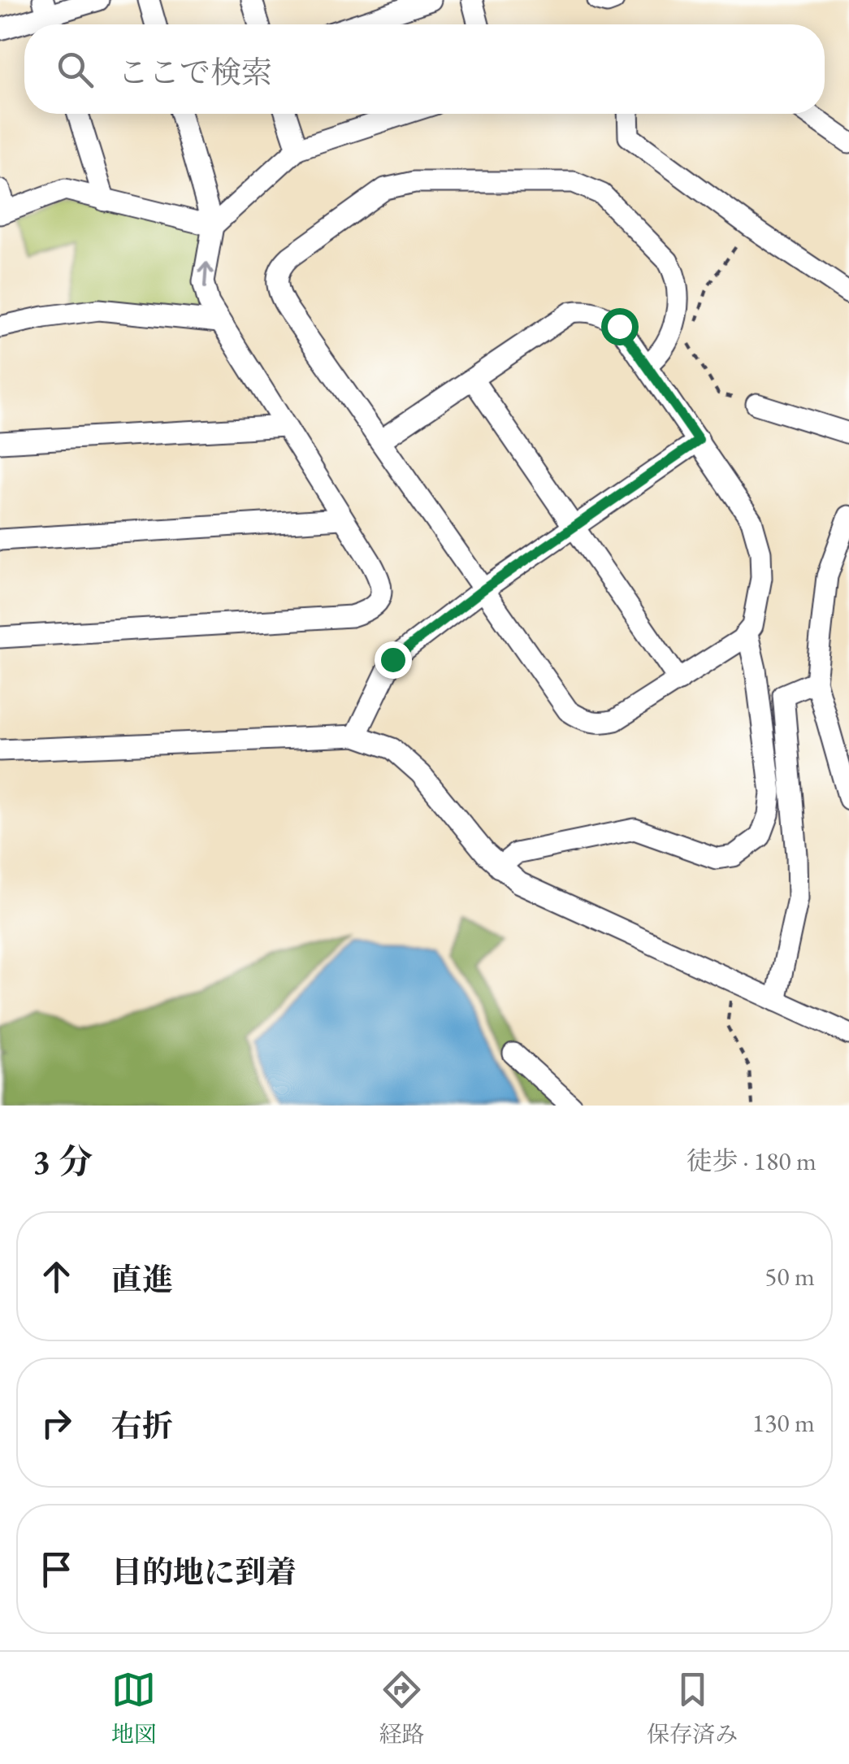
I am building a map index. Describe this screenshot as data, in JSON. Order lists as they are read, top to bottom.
{
  "page": {
    "search": "ここで検索",
    "heading": ["3 分", "徒歩 · 180 m"],
    "list": [
      ["直進", "50 m"],
      ["右折", "130 m"],
      "目的地に到着"
    ],
    "nav": ["地図", "経路", "保存済み"]
  }
}
